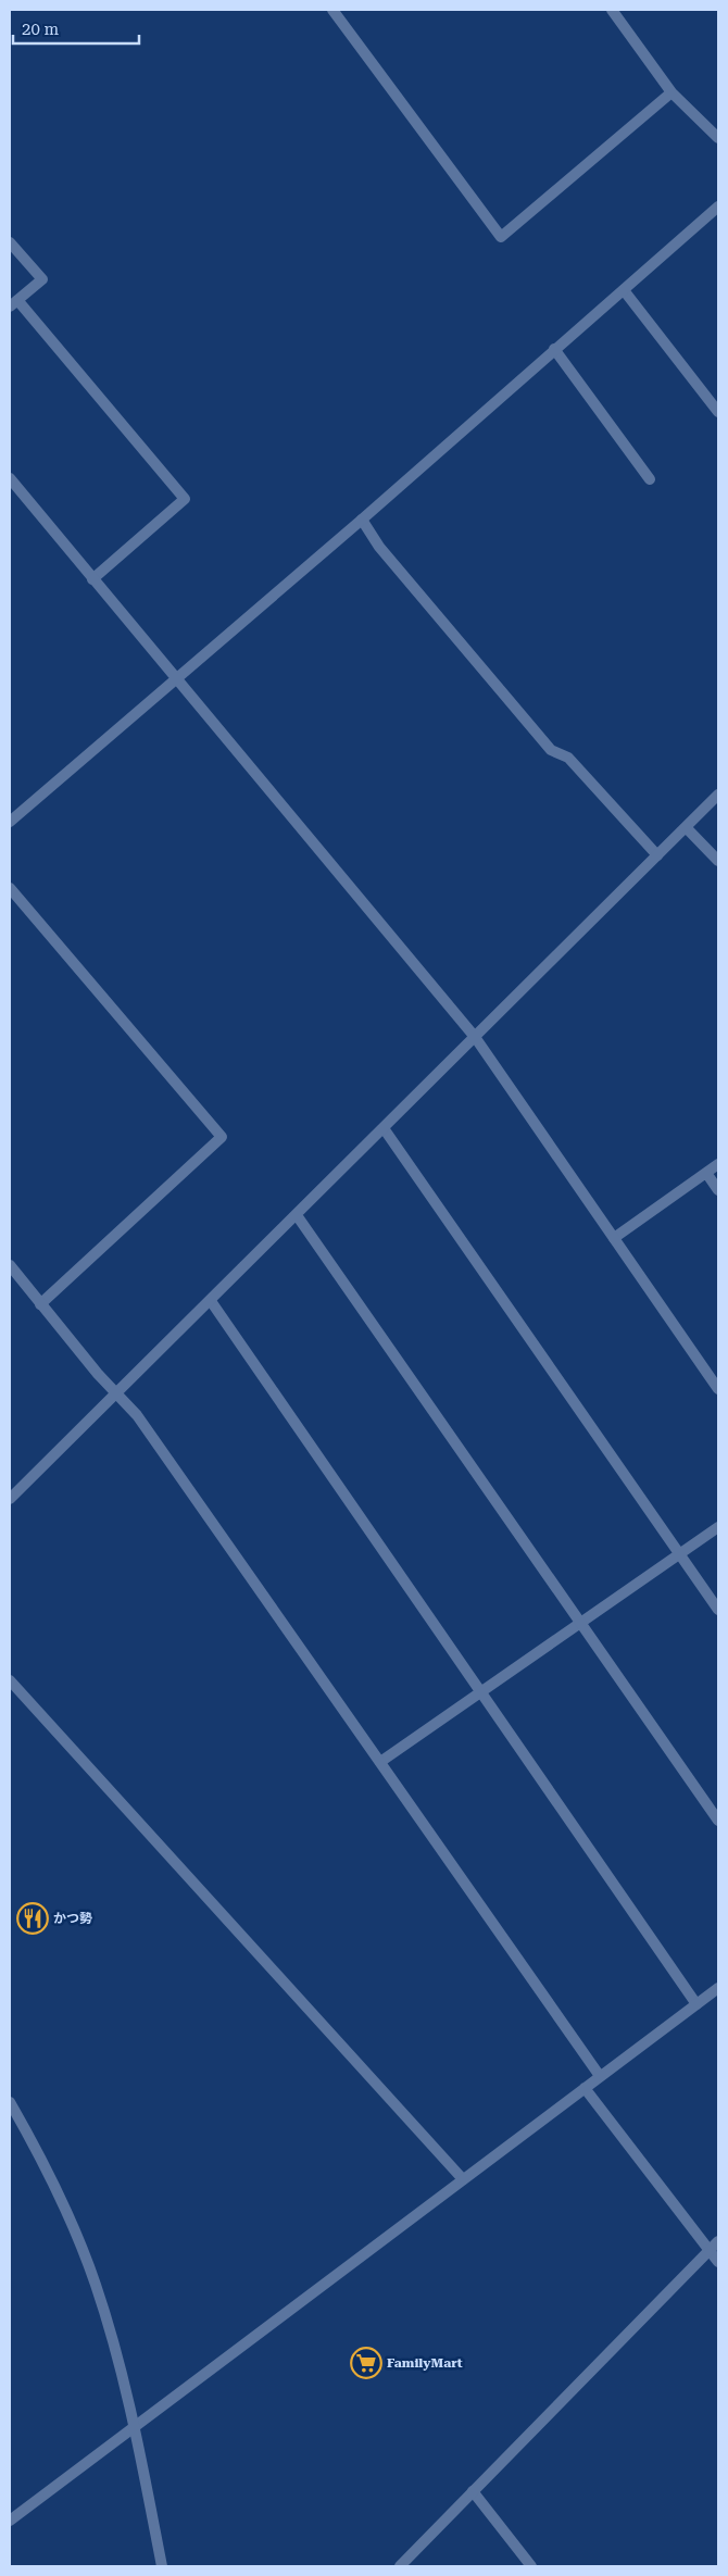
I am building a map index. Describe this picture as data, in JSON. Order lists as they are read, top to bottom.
{
  "places": {
    "restaurant": ["かつ勢"],
    "supermarket": ["FamilyMart"]
  },
  "scale_bar": "20 m"
}
